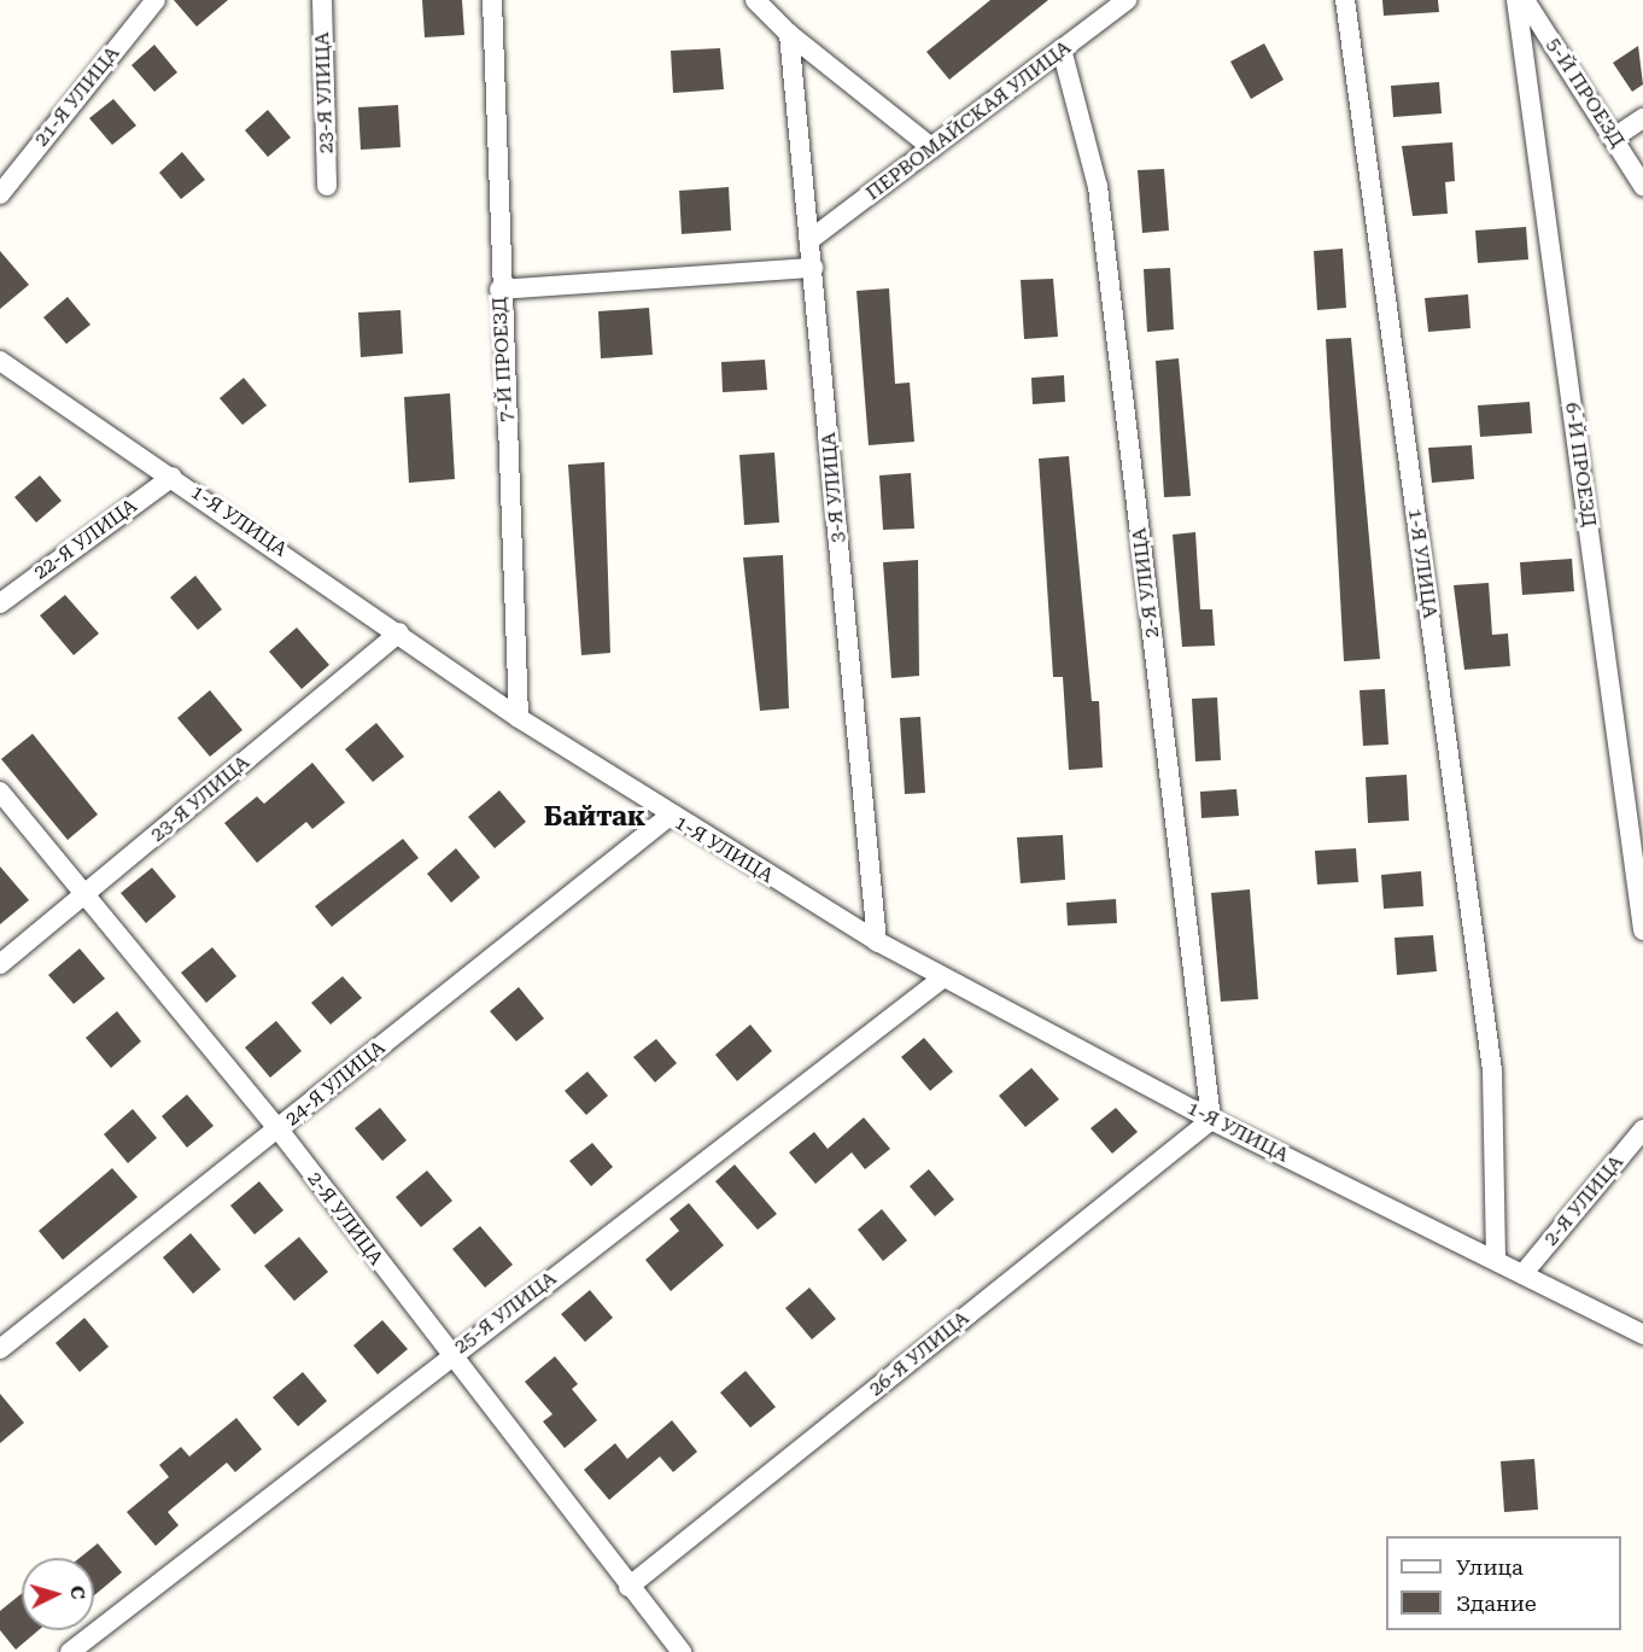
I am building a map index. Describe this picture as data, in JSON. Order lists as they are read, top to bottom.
{
  "streets": {
    "street": [
      "23-Я УЛИЦА",
      "5-Й ПРОЕЗД",
      "21-Я УЛИЦА",
      "ПЕРВОМАЙСКАЯ УЛИЦА",
      "7-Й ПРОЕЗД",
      "6-Й ПРОЕЗД",
      "3-Я УЛИЦА",
      "1-Я УЛИЦА",
      "22-Я УЛИЦА",
      "2-Я УЛИЦА",
      "24-Я УЛИЦА",
      "25-Я УЛИЦА",
      "26-Я УЛИЦА"
    ]
  },
  "crossings": [
    ["23-Я УЛИЦА", "1-Я УЛИЦА"],
    ["23-Я УЛИЦА", "2-Я УЛИЦА"],
    ["ПЕРВОМАЙСКАЯ УЛИЦА", "3-Я УЛИЦА"],
    ["ПЕРВОМАЙСКАЯ УЛИЦА", "2-Я УЛИЦА"],
    ["7-Й ПРОЕЗД", "1-Я УЛИЦА"],
    ["3-Я УЛИЦА", "1-Я УЛИЦА"],
    ["1-Я УЛИЦА", "22-Я УЛИЦА"],
    ["1-Я УЛИЦА", "2-Я УЛИЦА"],
    ["1-Я УЛИЦА", "24-Я УЛИЦА"],
    ["1-Я УЛИЦА", "25-Я УЛИЦА"],
    ["1-Я УЛИЦА", "26-Я УЛИЦА"],
    ["2-Я УЛИЦА", "24-Я УЛИЦА"],
    ["2-Я УЛИЦА", "25-Я УЛИЦА"],
    ["2-Я УЛИЦА", "26-Я УЛИЦА"]
  ],
  "districts": ["Байтак"],
  "legend": ["Улица", "Здание"],
  "north": "right"
}
